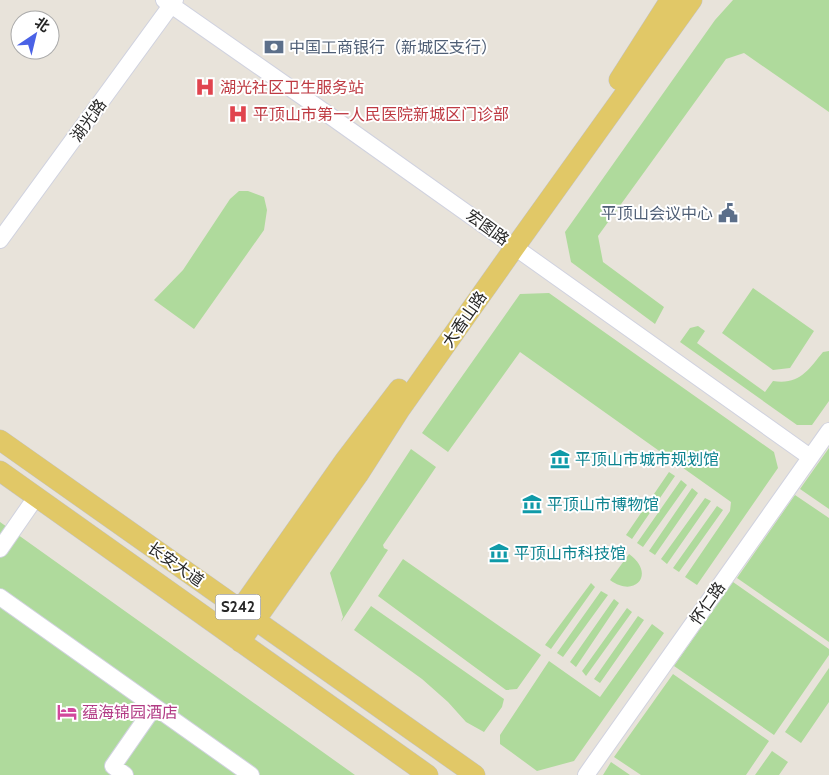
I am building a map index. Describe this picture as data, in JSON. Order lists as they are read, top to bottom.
{
  "streets": {
    "main road": ["大香山路", "长安大道", "S242"],
    "street": ["湖光路", "宏图路", "怀仁路"]
  },
  "crossings": [
    ["湖光路", "宏图路"],
    ["宏图路", "大香山路"],
    ["宏图路", "怀仁路"],
    ["大香山路", "长安大道"]
  ],
  "places": {
    "bank": ["中国工商银行（新城区支行）"],
    "hospital": ["湖光社区卫生服务站", "平顶山市第一人民医院新城区门诊部"],
    "public building": ["平顶山会议中心"],
    "museum": ["平顶山市城市规划馆", "平顶山市博物馆", "平顶山市科技馆"],
    "hotel": ["蕴海锦园酒店"]
  },
  "north": "top right"
}
